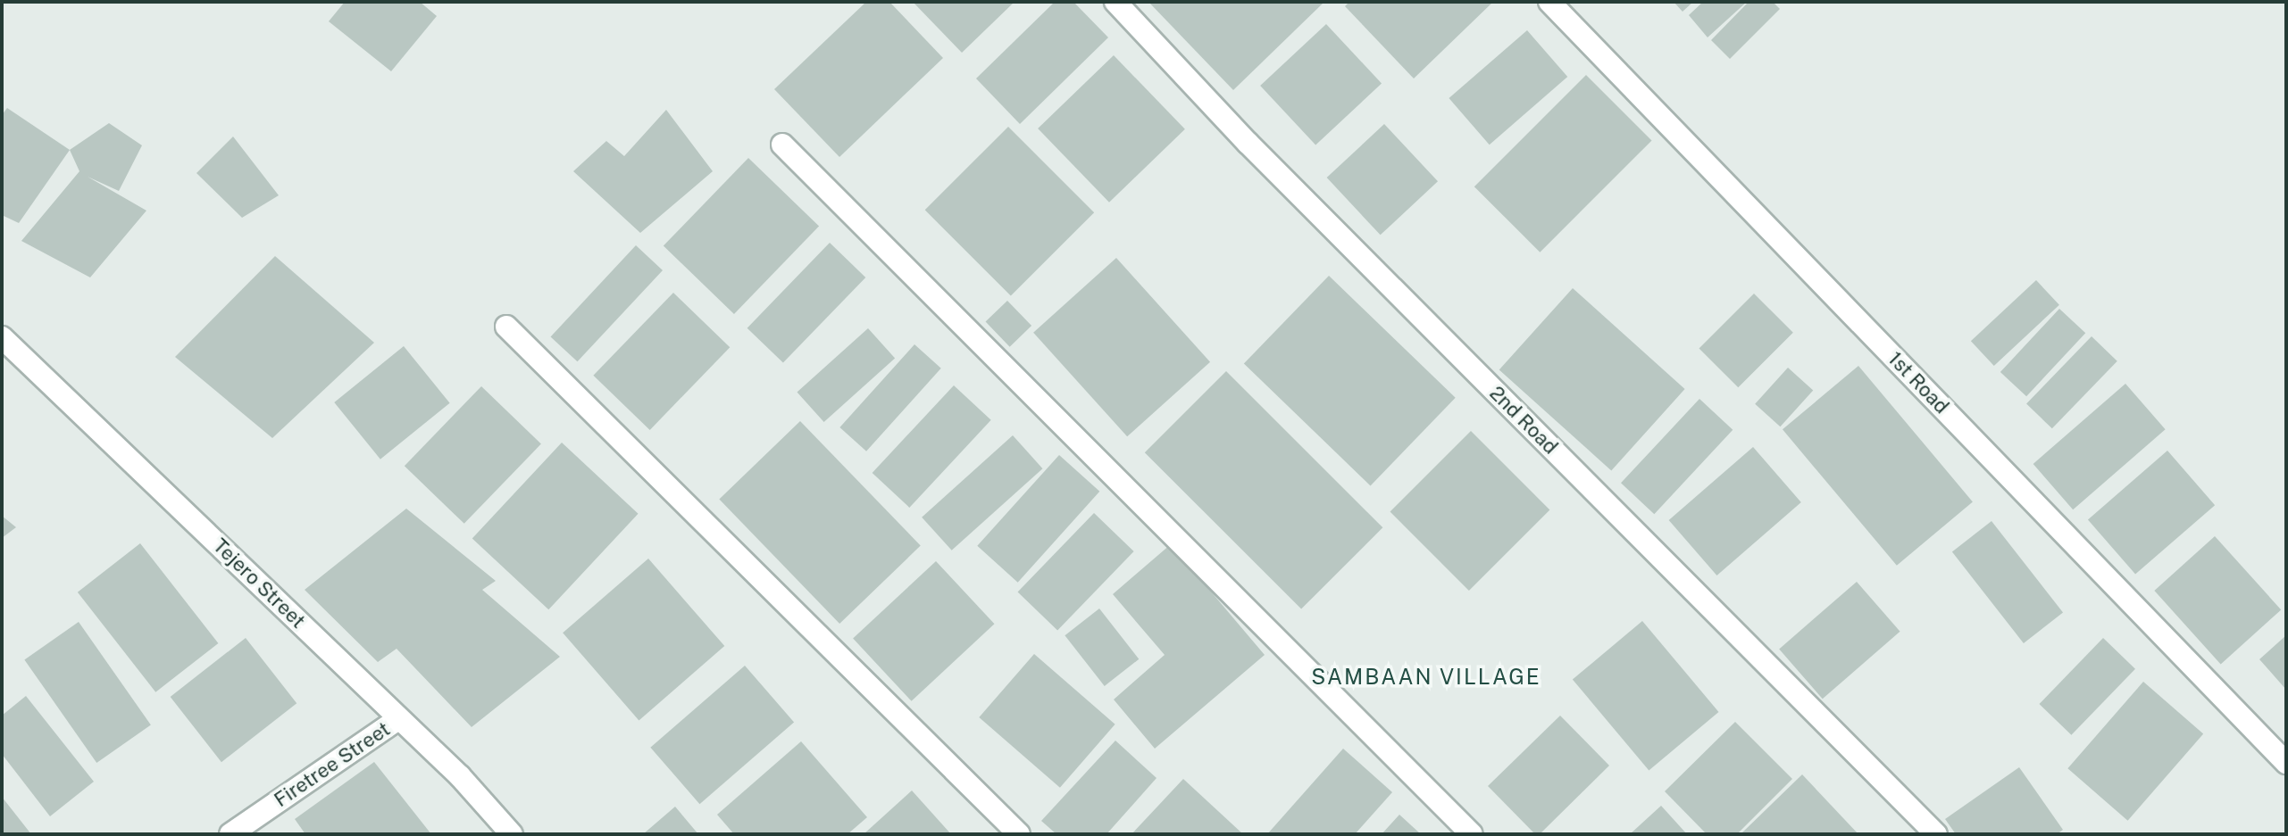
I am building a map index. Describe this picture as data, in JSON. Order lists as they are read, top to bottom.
{
  "streets": {
    "street": [
      "1st Road",
      "2nd Road",
      "Tejero Street",
      "Firetree Street"
    ]
  },
  "crossings": [
    ["Tejero Street", "Firetree Street"]
  ],
  "districts": ["SAMBAAN VILLAGE"]
}
